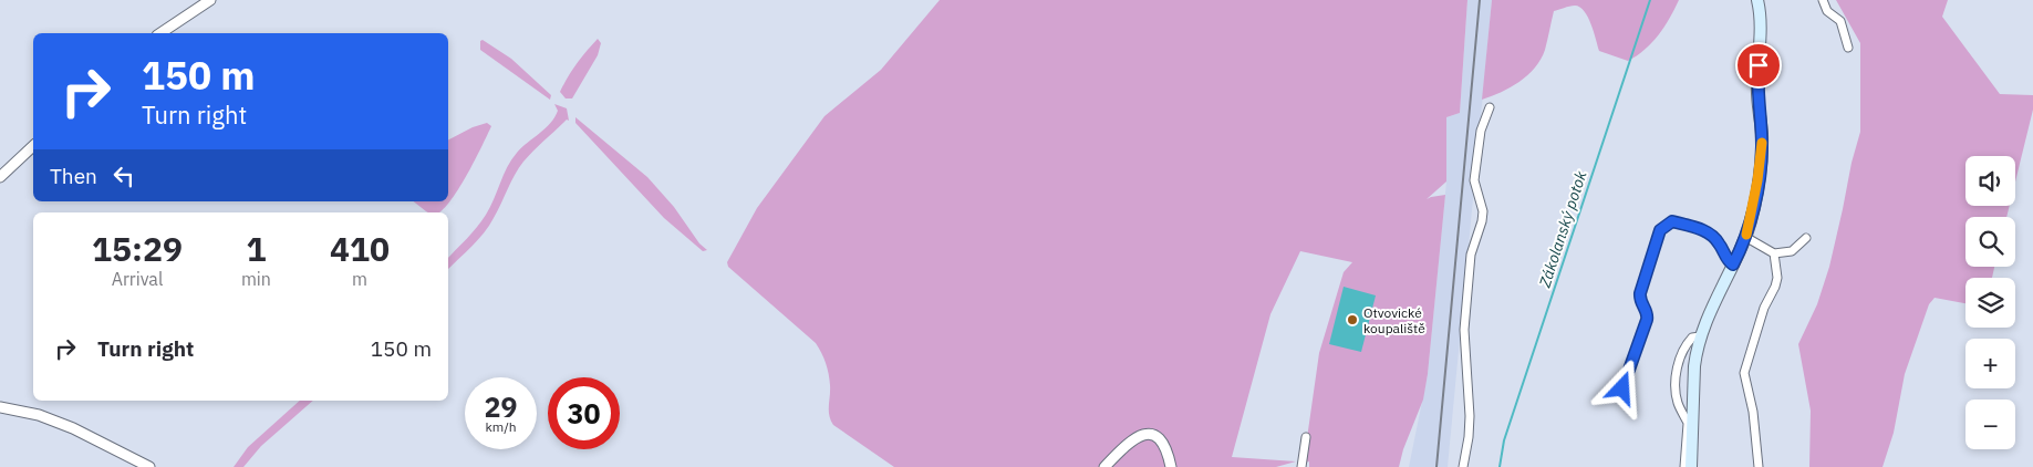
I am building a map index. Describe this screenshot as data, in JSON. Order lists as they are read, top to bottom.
{
  "water": ["Zákolanský potok"],
  "places": ["Otvovické koupaliště"],
  "page": {
    "turn": ["150 m", "Turn right"],
    "then": "Then",
    "map_buttons": ["+", "−"],
    "eta": [
      "15:29",
      "Arrival",
      "1",
      "min",
      "410",
      "m"
    ],
    "list": [
      {
        "name": "Turn right",
        "value": "150 m"
      }
    ],
    "speed": "29 km/h",
    "limit": "30"
  }
}
